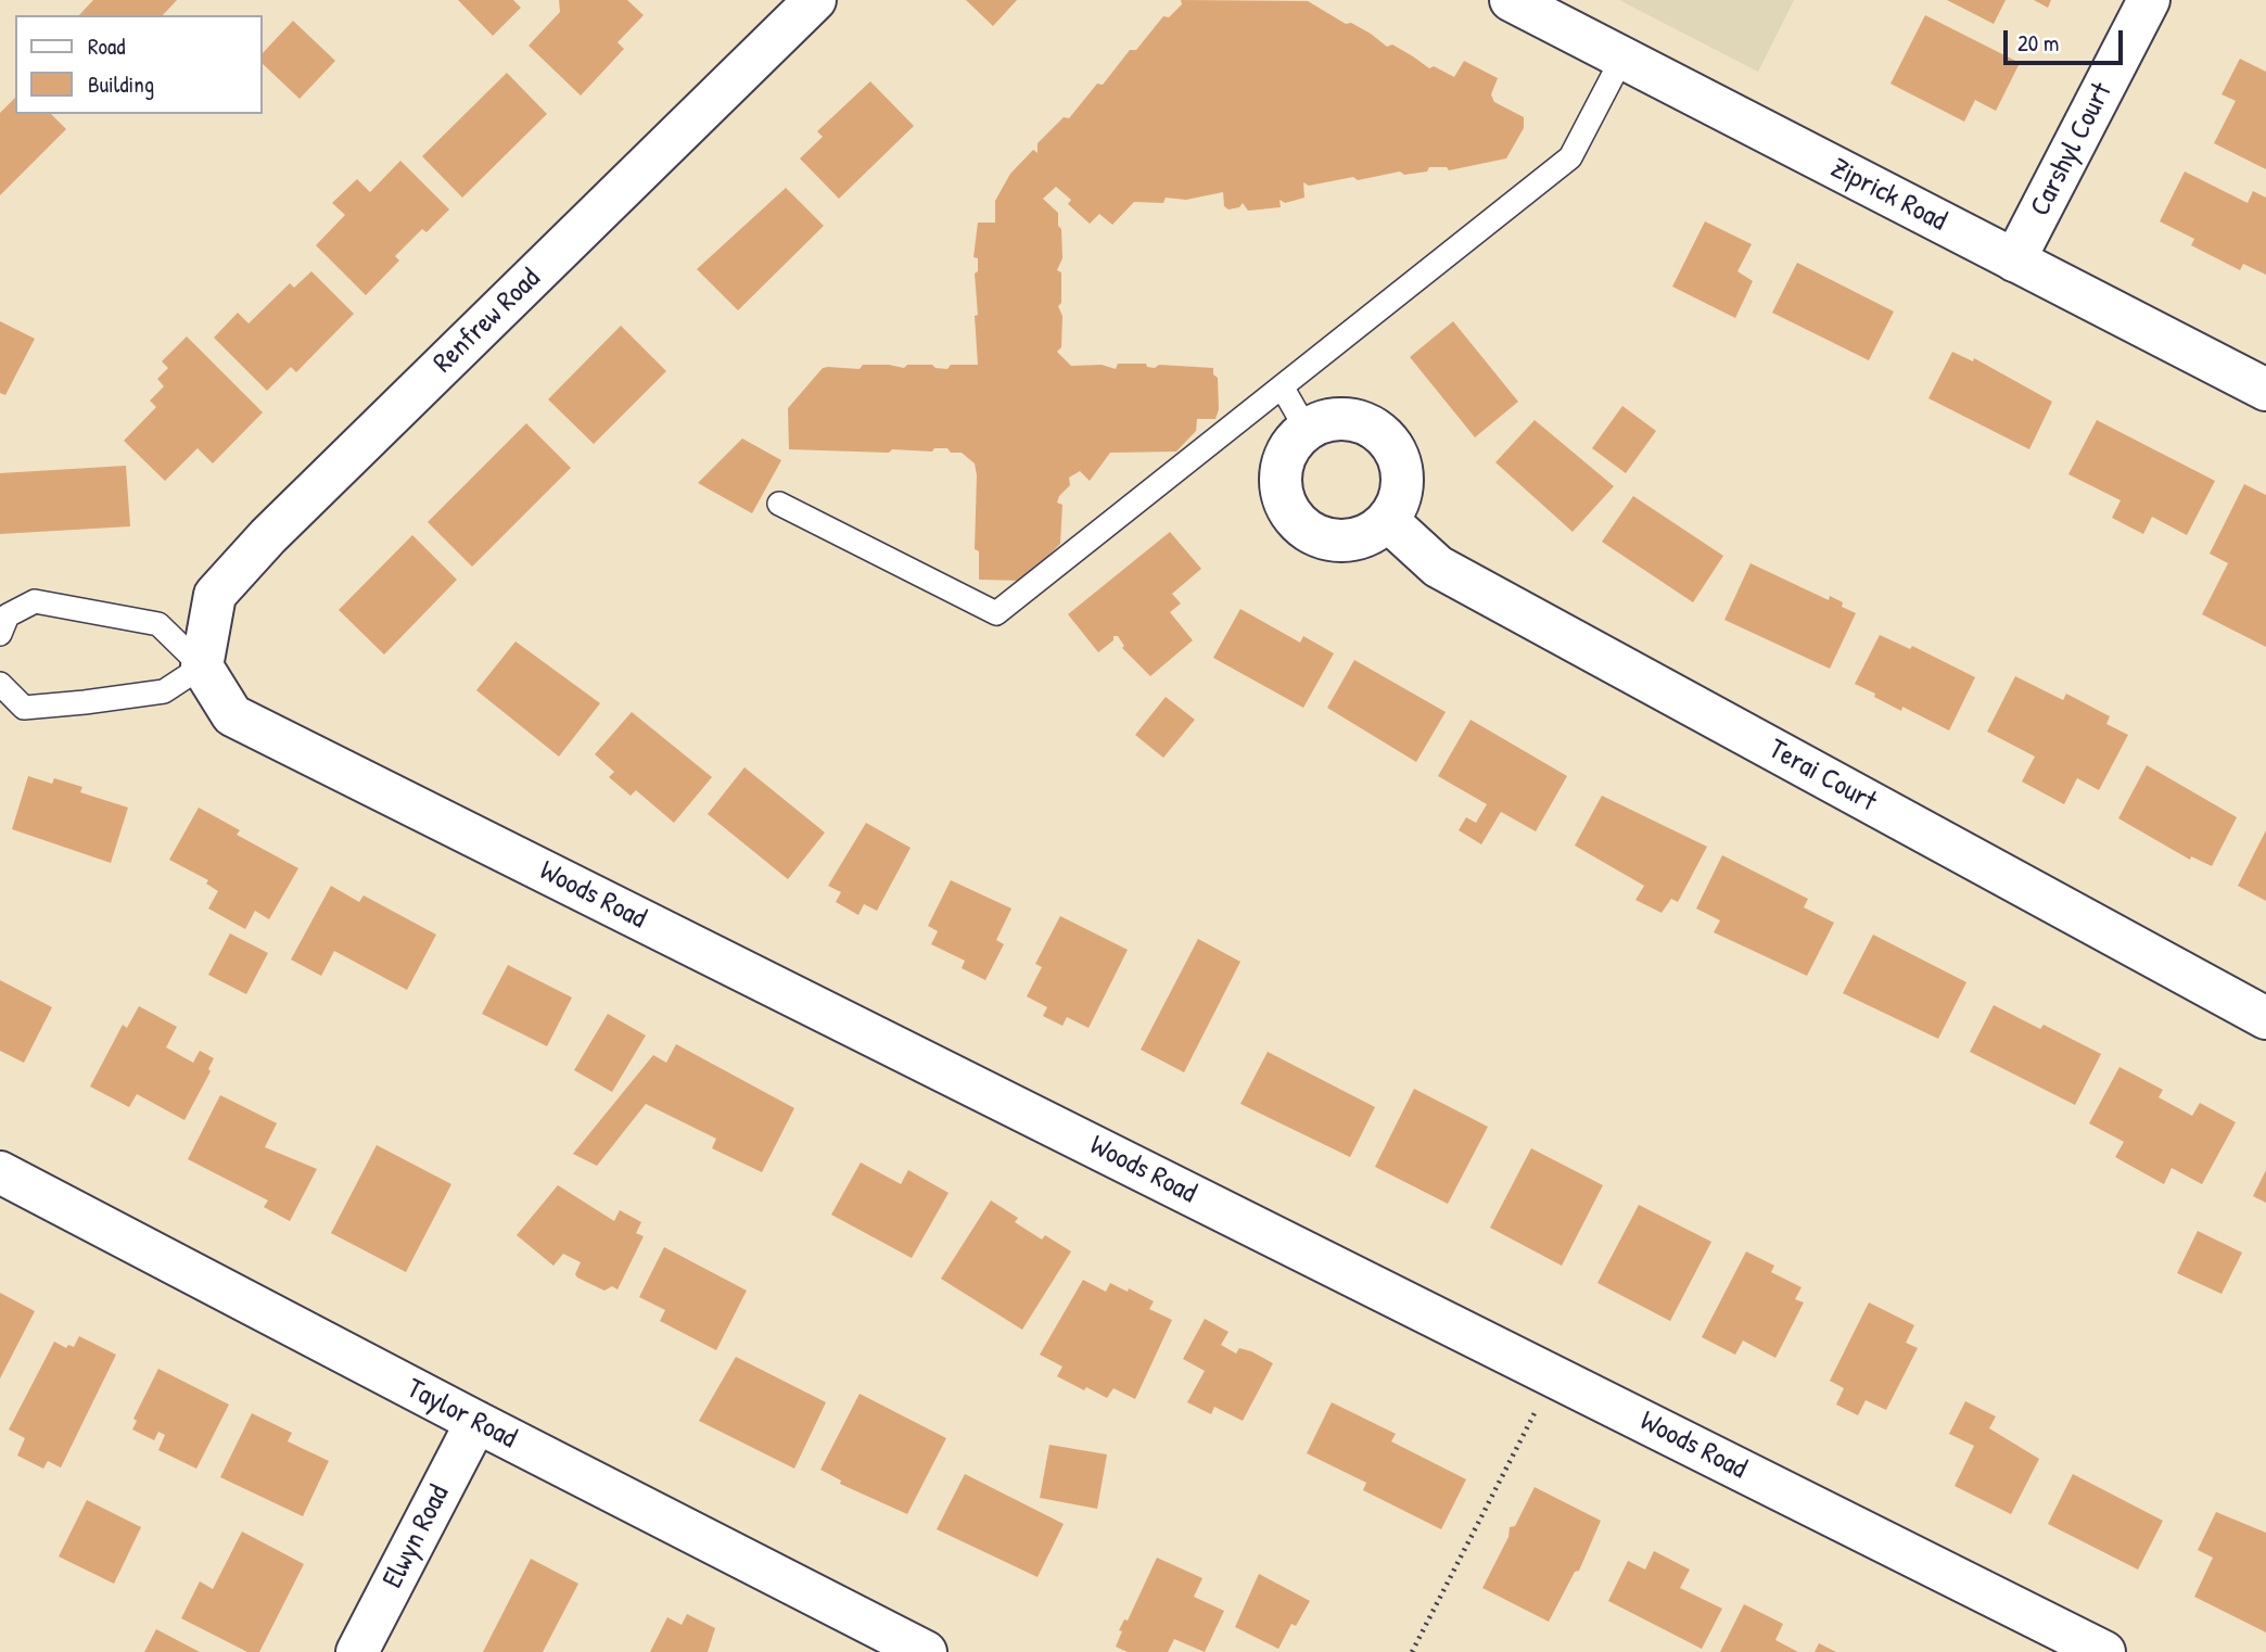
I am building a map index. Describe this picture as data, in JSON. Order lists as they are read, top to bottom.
{
  "streets": {
    "street": [
      "Carshyl Court",
      "Ziprick Road",
      "Renfrew Road",
      "Terai Court",
      "Woods Road",
      "Taylor Road",
      "Elwyn Road"
    ]
  },
  "crossings": [
    ["Carshyl Court", "Ziprick Road"],
    ["Renfrew Road", "Woods Road"],
    ["Taylor Road", "Elwyn Road"]
  ],
  "legend": ["Road", "Building"],
  "scale_bar": "20 m"
}
